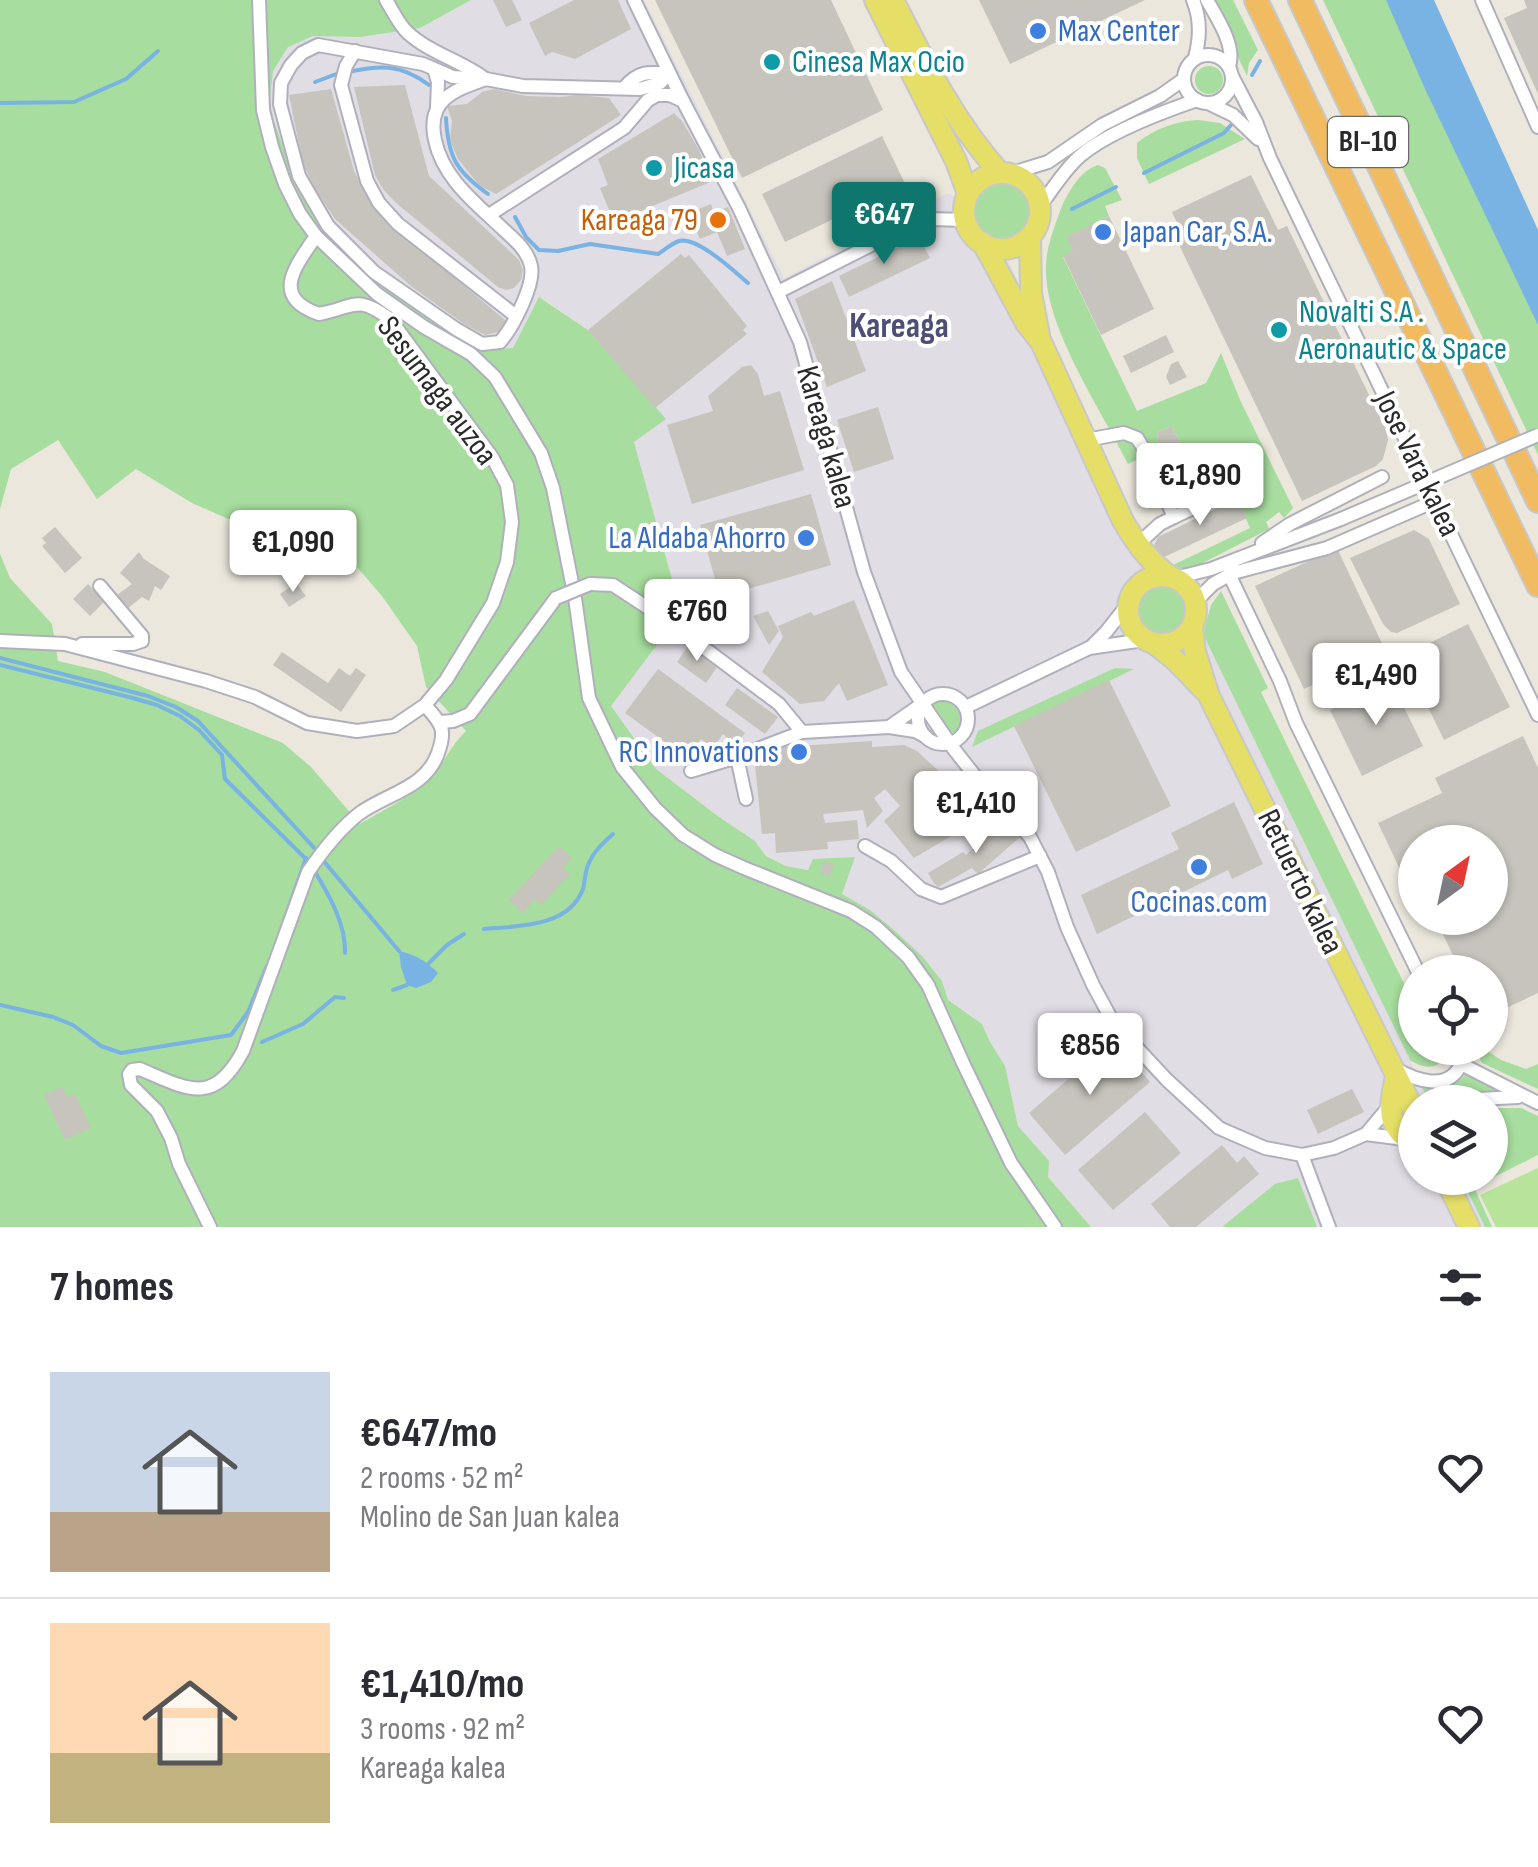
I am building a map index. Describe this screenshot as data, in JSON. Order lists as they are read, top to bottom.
{
  "streets": {
    "highway": ["BI-10"],
    "main road": ["Retuerto kalea"],
    "street": ["Sesumaga auzoa", "Kareaga kalea", "Jose Vara kalea"]
  },
  "districts": ["Kareaga"],
  "places": [
    "Max Center",
    "Cinesa Max Ocio",
    "Jicasa",
    "Kareaga 79",
    "Japan Car, S.A.",
    "Novalti S.A . Aeronautic & Space",
    "La Aldaba Ahorro",
    "RC Innovations",
    "Cocinas.com"
  ],
  "north": "top right",
  "page": {
    "price": [
      "€647",
      "€1,890",
      "€1,090",
      "€760",
      "€1,490",
      "€1,410",
      "€856"
    ],
    "heading": "7 homes",
    "list": [
      {
        "name": "€647/mo",
        "note": "2 rooms · 52 m² · Molino de San Juan kalea"
      },
      {
        "name": "€1,410/mo",
        "note": "3 rooms · 92 m² · Kareaga kalea"
      }
    ]
  }
}
